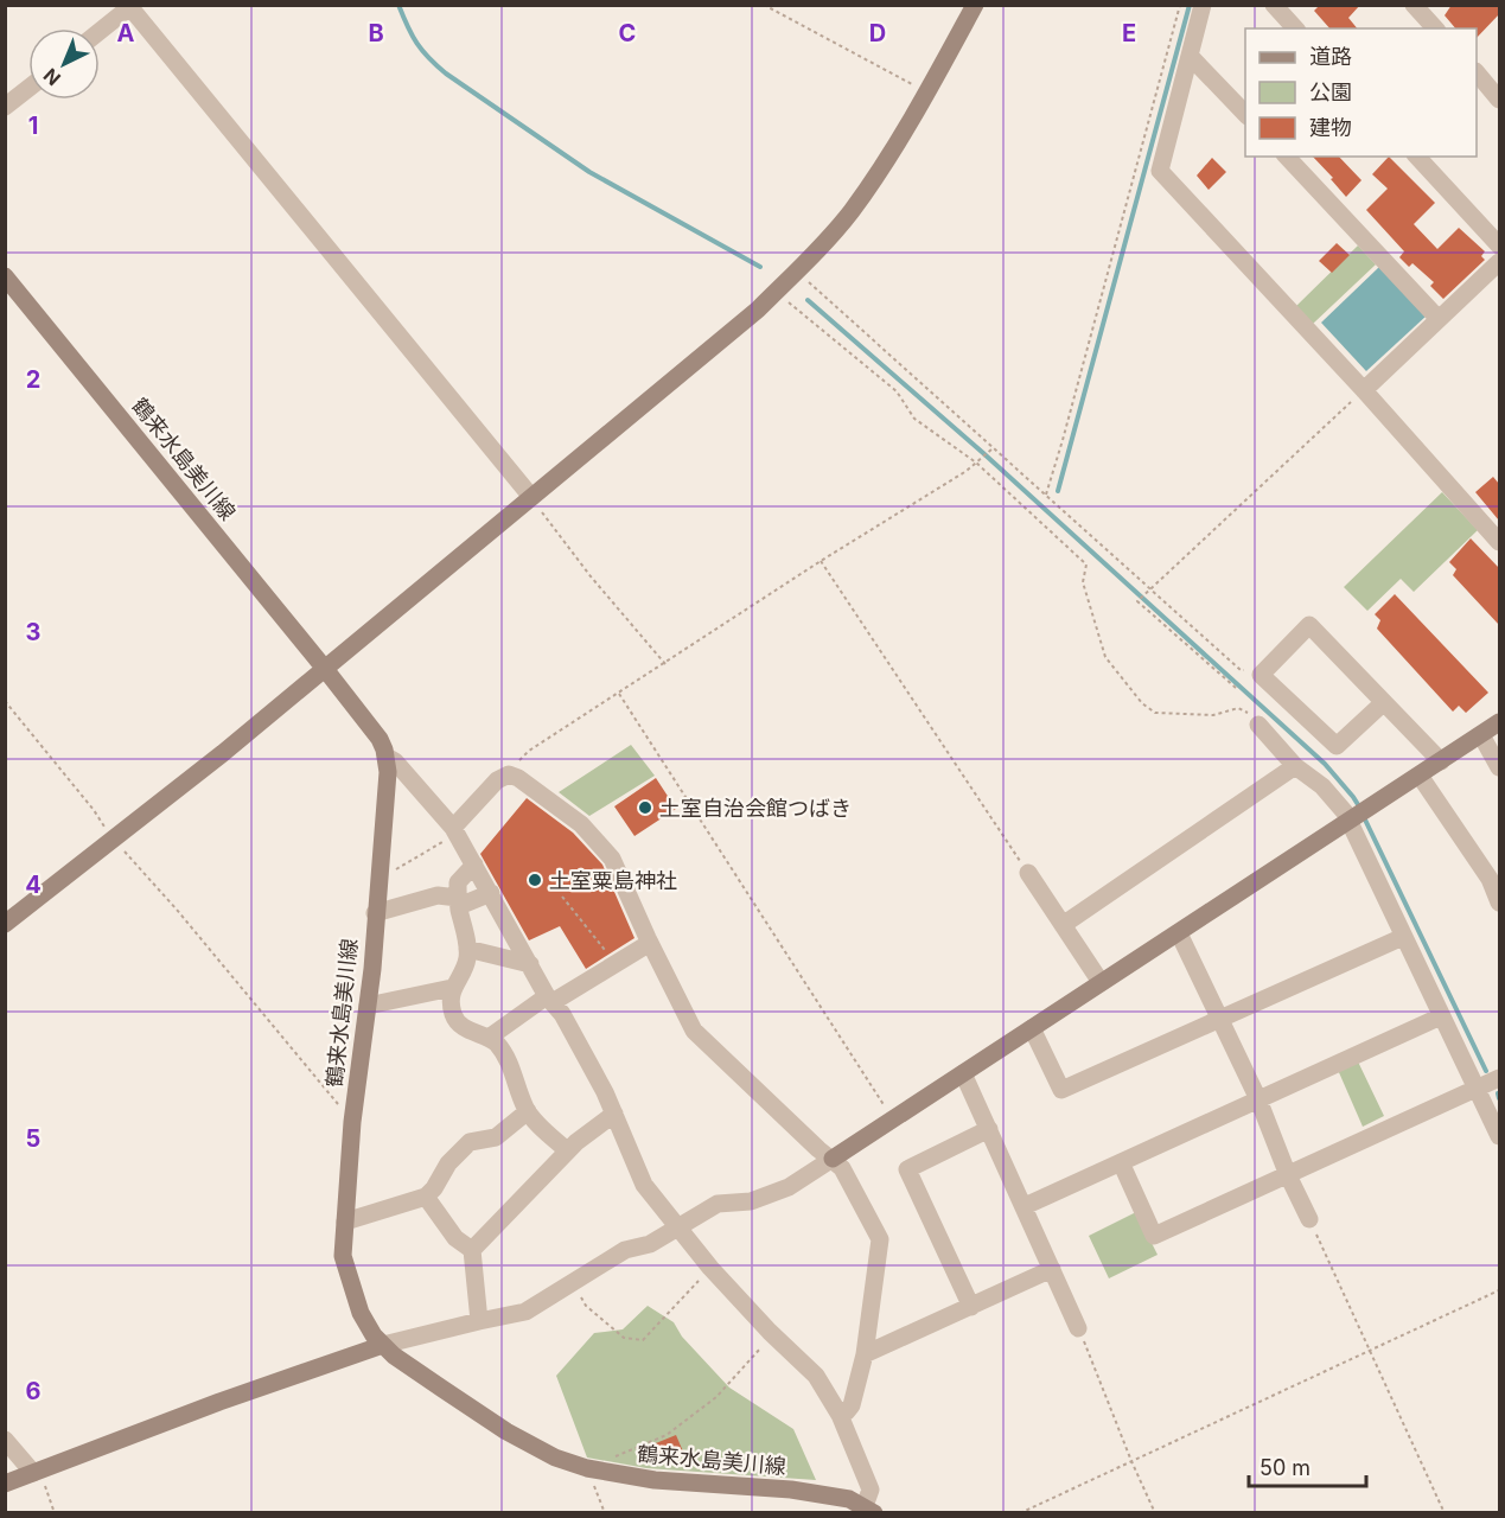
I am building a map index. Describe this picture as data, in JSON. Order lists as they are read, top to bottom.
{
  "streets": {
    "street": ["鶴来水島美川線"]
  },
  "places": ["土室自治会館つばき", "土室粟島神社"],
  "legend": ["道路", "公園", "建物"],
  "scale_bar": "50 m",
  "north": "bottom left",
  "grid": {
    "columns": [
      "A",
      "B",
      "C",
      "D",
      "E"
    ],
    "rows": [
      "1",
      "2",
      "3",
      "4",
      "5",
      "6"
    ]
  }
}
